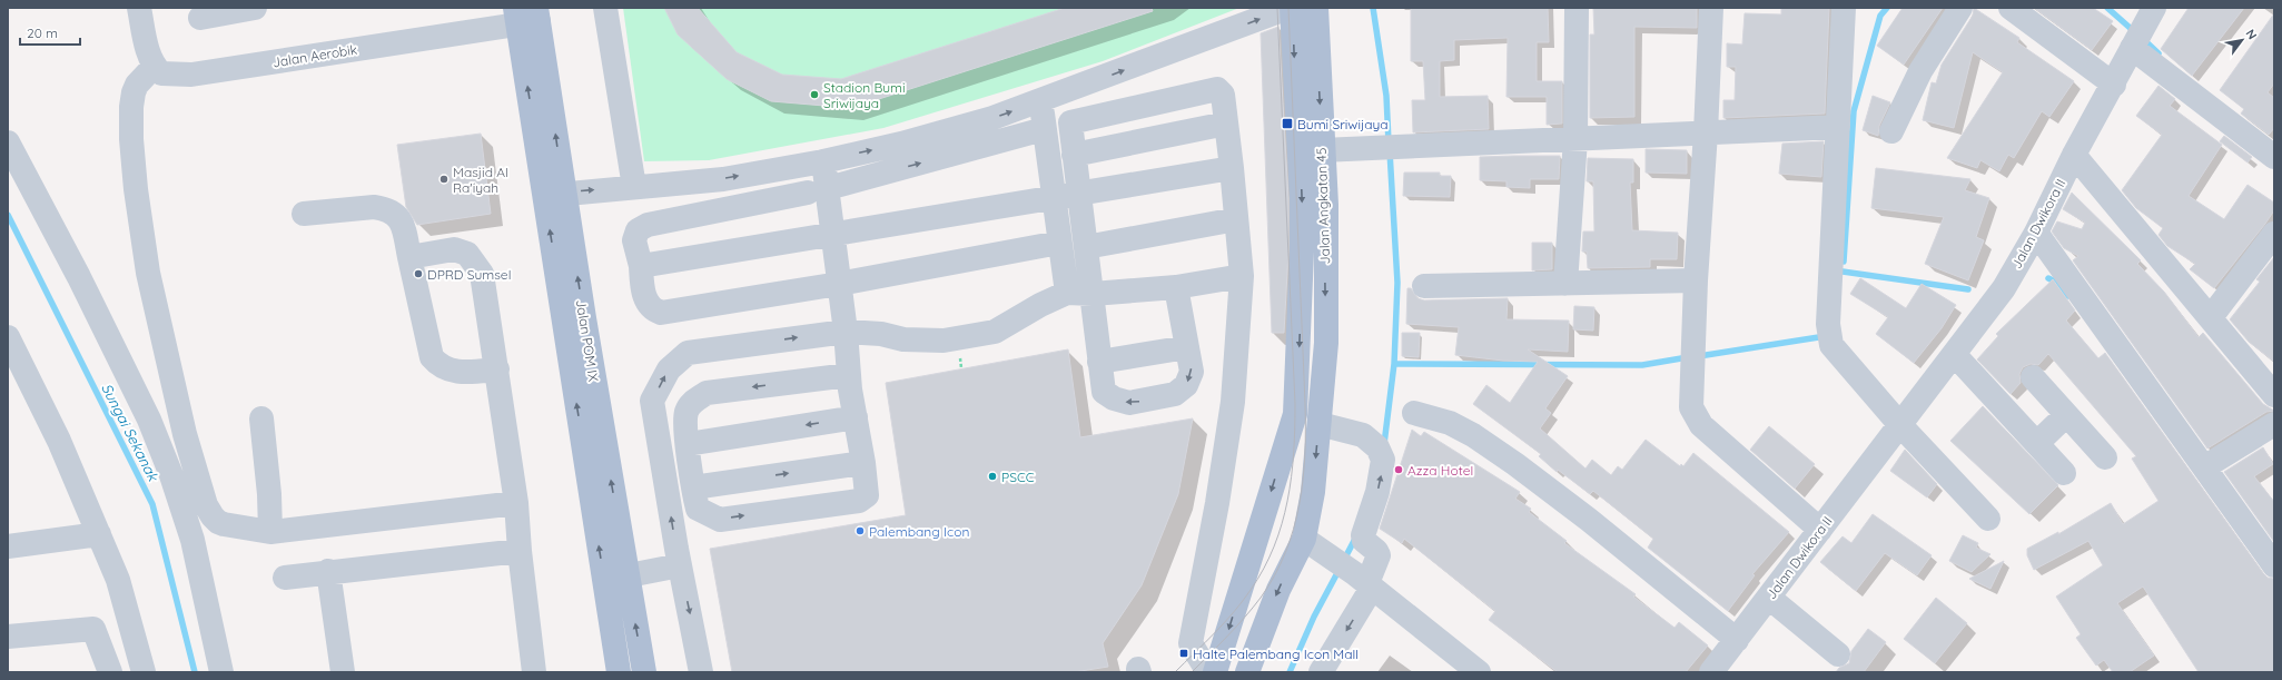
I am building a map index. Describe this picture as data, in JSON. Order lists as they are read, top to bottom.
{
  "streets": {
    "main road": ["Jalan Angkatan 45", "Jalan POM IX"],
    "street": ["Jalan Aerobik", "Jalan Dwikora II"]
  },
  "crossings": [
    ["Jalan Aerobik", "Jalan POM IX"]
  ],
  "one_way": ["Jalan POM IX"],
  "water": ["Sungai Sekanak"],
  "places": {
    "other": [
      "Stadion Bumi Sriwijaya",
      "Masjid Al Ra'iyah",
      "DPRD Sumsel",
      "Azza Hotel",
      "PSCC",
      "Palembang Icon"
    ],
    "transit": ["Bumi Sriwijaya", "Halte Palembang Icon Mall"]
  },
  "scale_bar": "20 m",
  "north": "top right"
}
